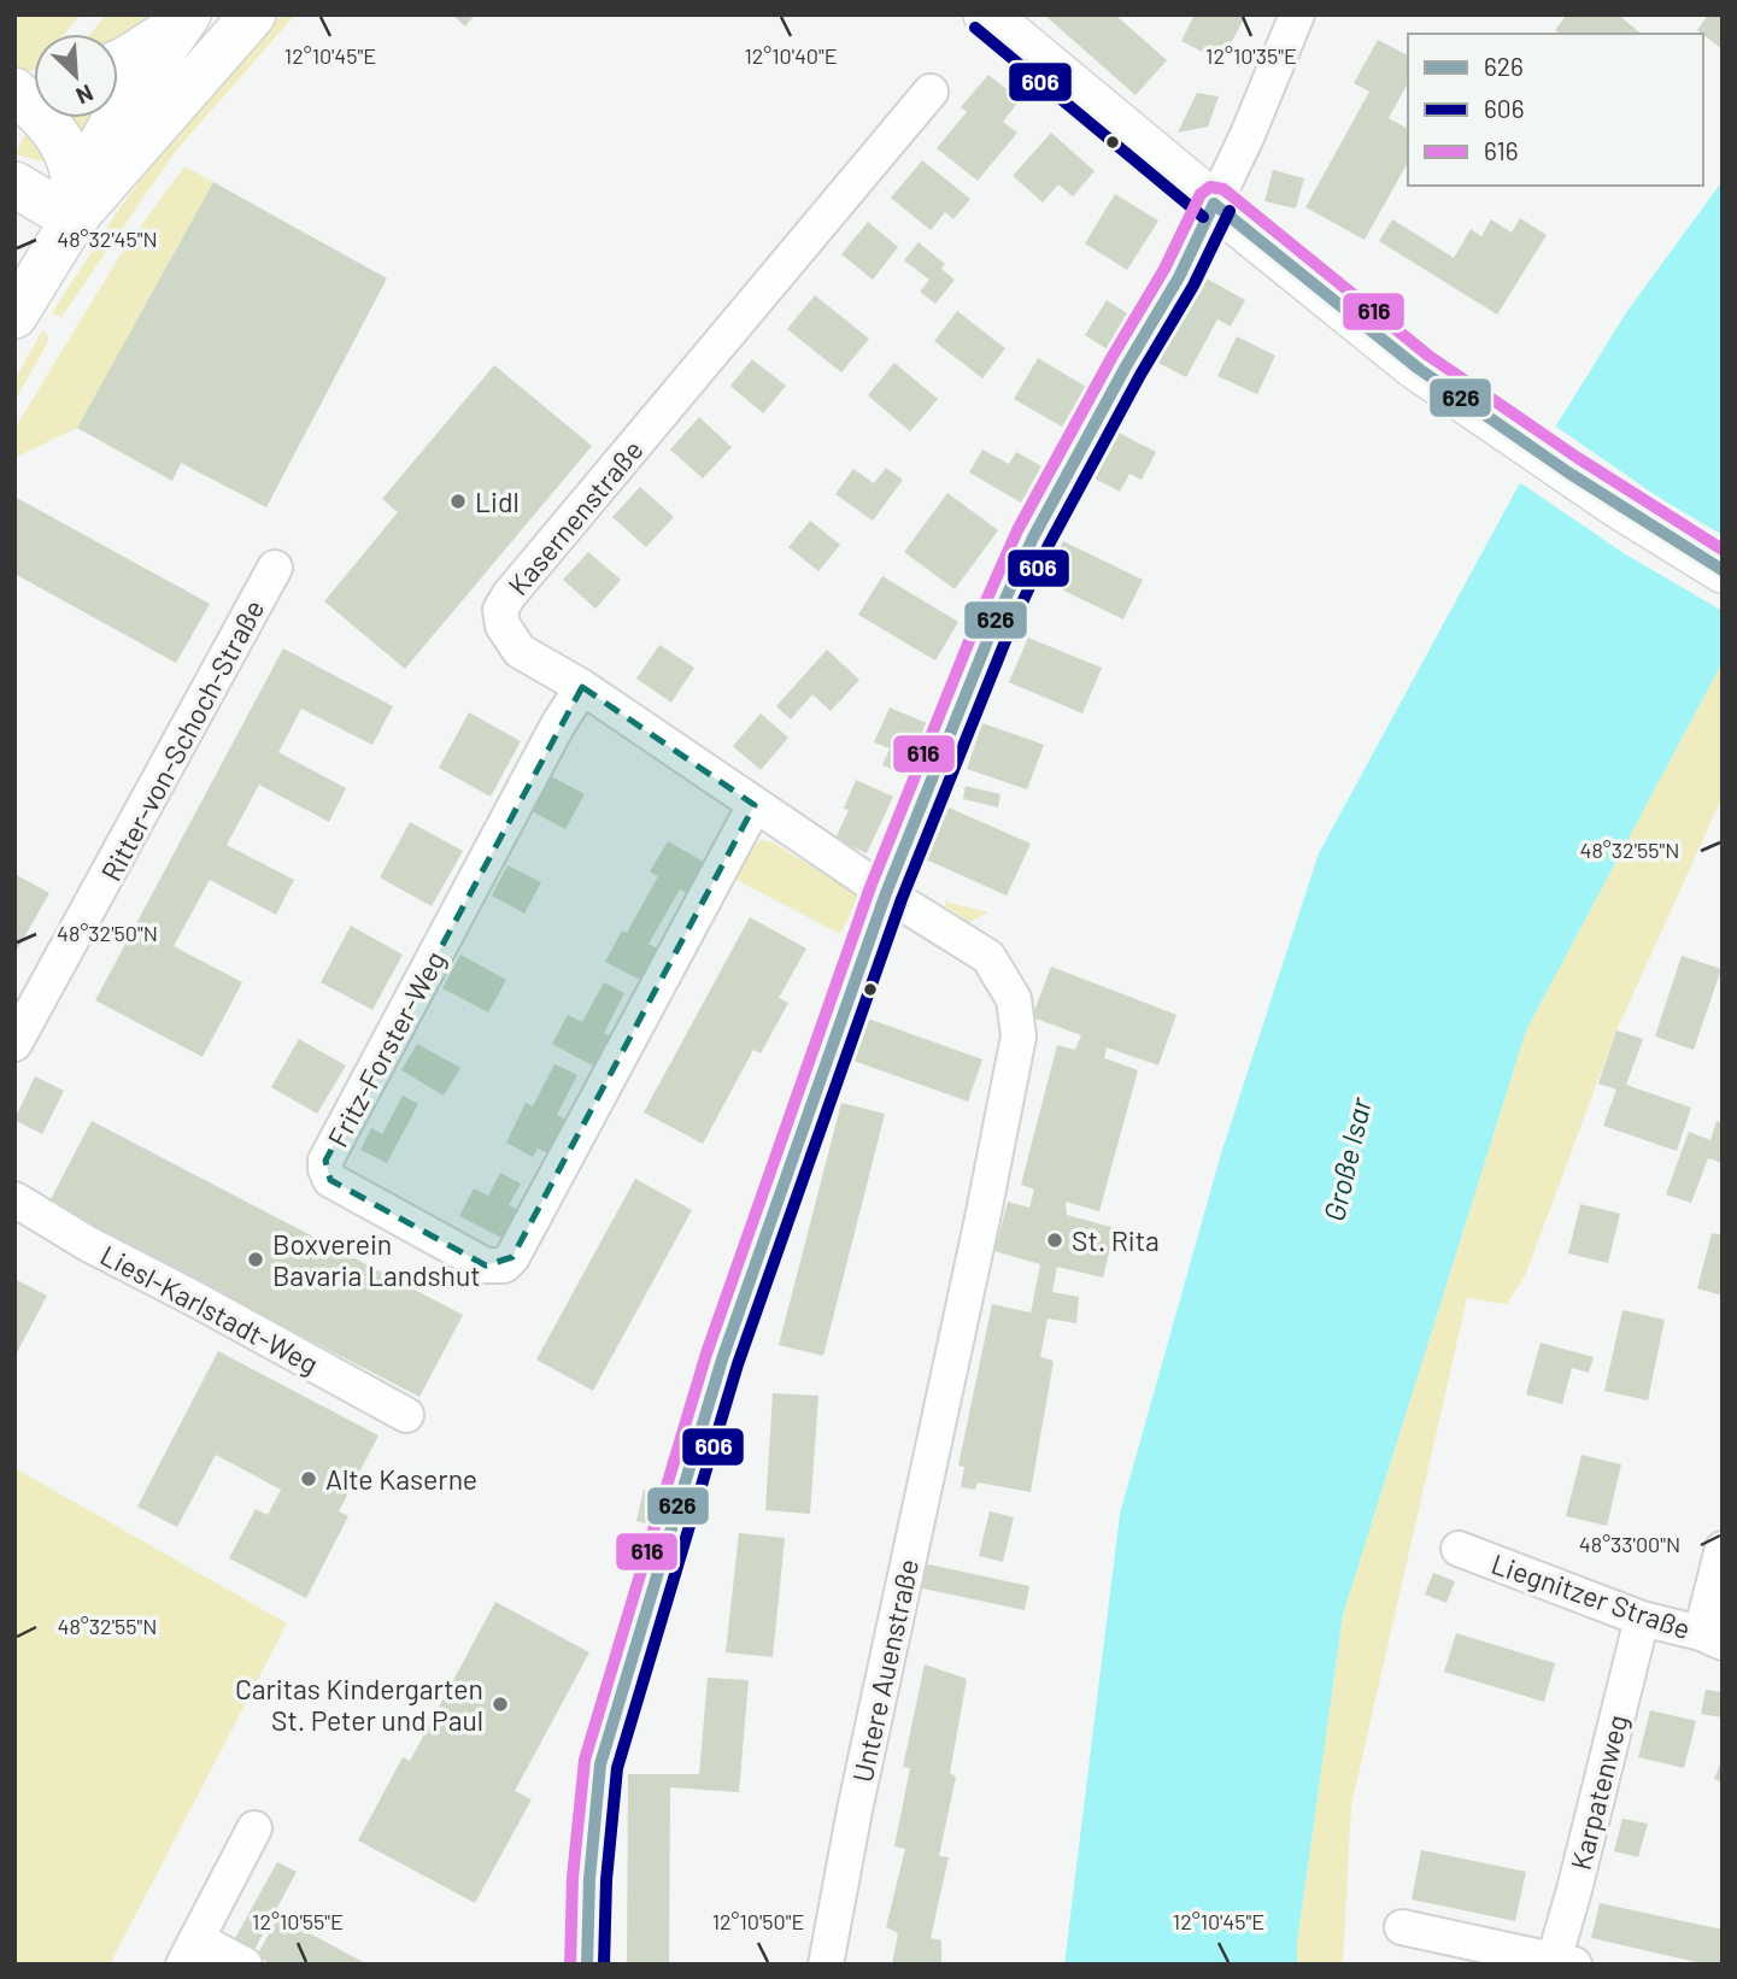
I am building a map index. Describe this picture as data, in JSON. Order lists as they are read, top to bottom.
{
  "streets": {
    "street": [
      "Kasernenstraße",
      "Ritter-von-Schoch-Straße",
      "Fritz-Forster-Weg",
      "Liesl-Karlstadt-Weg",
      "Liegnitzer Straße",
      "Untere Auenstraße",
      "Karpatenweg"
    ]
  },
  "crossings": [
    ["Kasernenstraße", "Fritz-Forster-Weg"],
    ["Kasernenstraße", "Untere Auenstraße"],
    ["Liegnitzer Straße", "Karpatenweg"]
  ],
  "water": ["Große Isar"],
  "places": [
    "Lidl",
    "St. Rita",
    "Boxverein Bavaria Landshut",
    "Alte Kaserne",
    "Caritas Kindergarten St. Peter und Paul"
  ],
  "lines": ["transit line 606", "transit line 616", "transit line 626"],
  "legend": ["626", "606", "616"],
  "north": "bottom right",
  "coordinates": [
    "12°10'45\"E",
    "12°10'40\"E",
    "12°10'35\"E",
    "48°32'45\"N",
    "48°32'55\"N",
    "48°32'50\"N",
    "48°33'00\"N",
    "12°10'55\"E",
    "12°10'50\"E"
  ]
}
